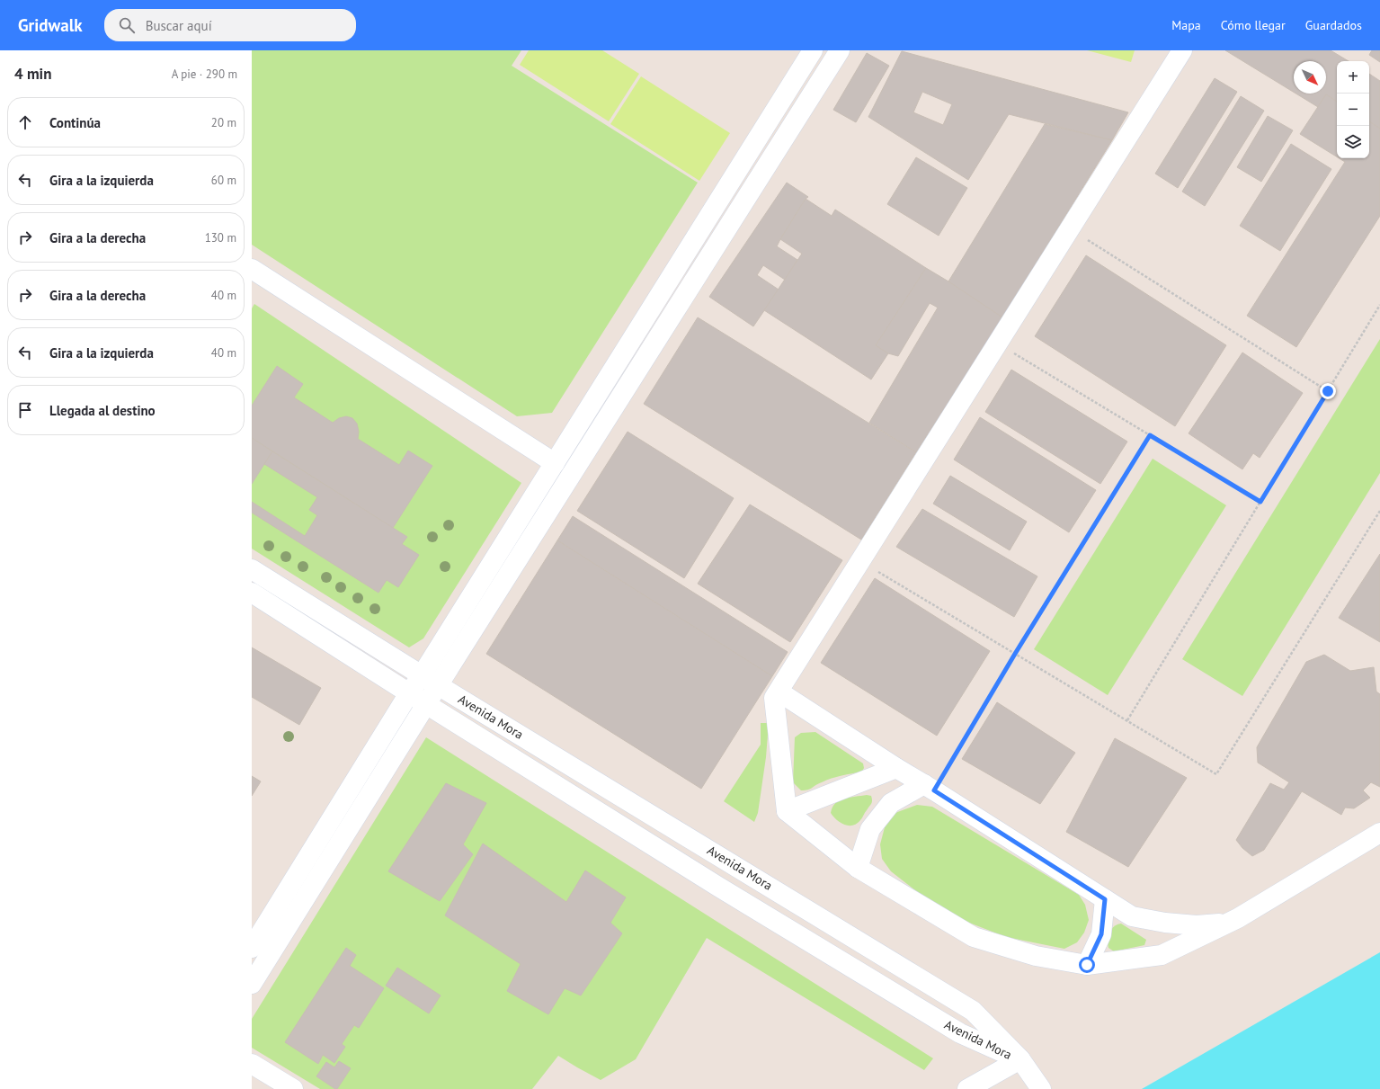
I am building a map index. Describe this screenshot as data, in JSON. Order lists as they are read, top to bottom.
{
  "streets": {
    "lane": ["Avenida Mora"]
  },
  "north": "bottom right",
  "page": {
    "header": "Gridwalk",
    "search": "Buscar aquí",
    "nav": ["Mapa", "Cómo llegar", "Guardados"],
    "heading": ["4 min", "A pie · 290 m"],
    "map_buttons": ["+", "−"],
    "list": [
      ["Continúa", "20 m"],
      ["Gira a la izquierda", "60 m"],
      ["Gira a la derecha", "130 m"],
      ["Gira a la derecha", "40 m"],
      ["Gira a la izquierda", "40 m"],
      "Llegada al destino"
    ]
  }
}
